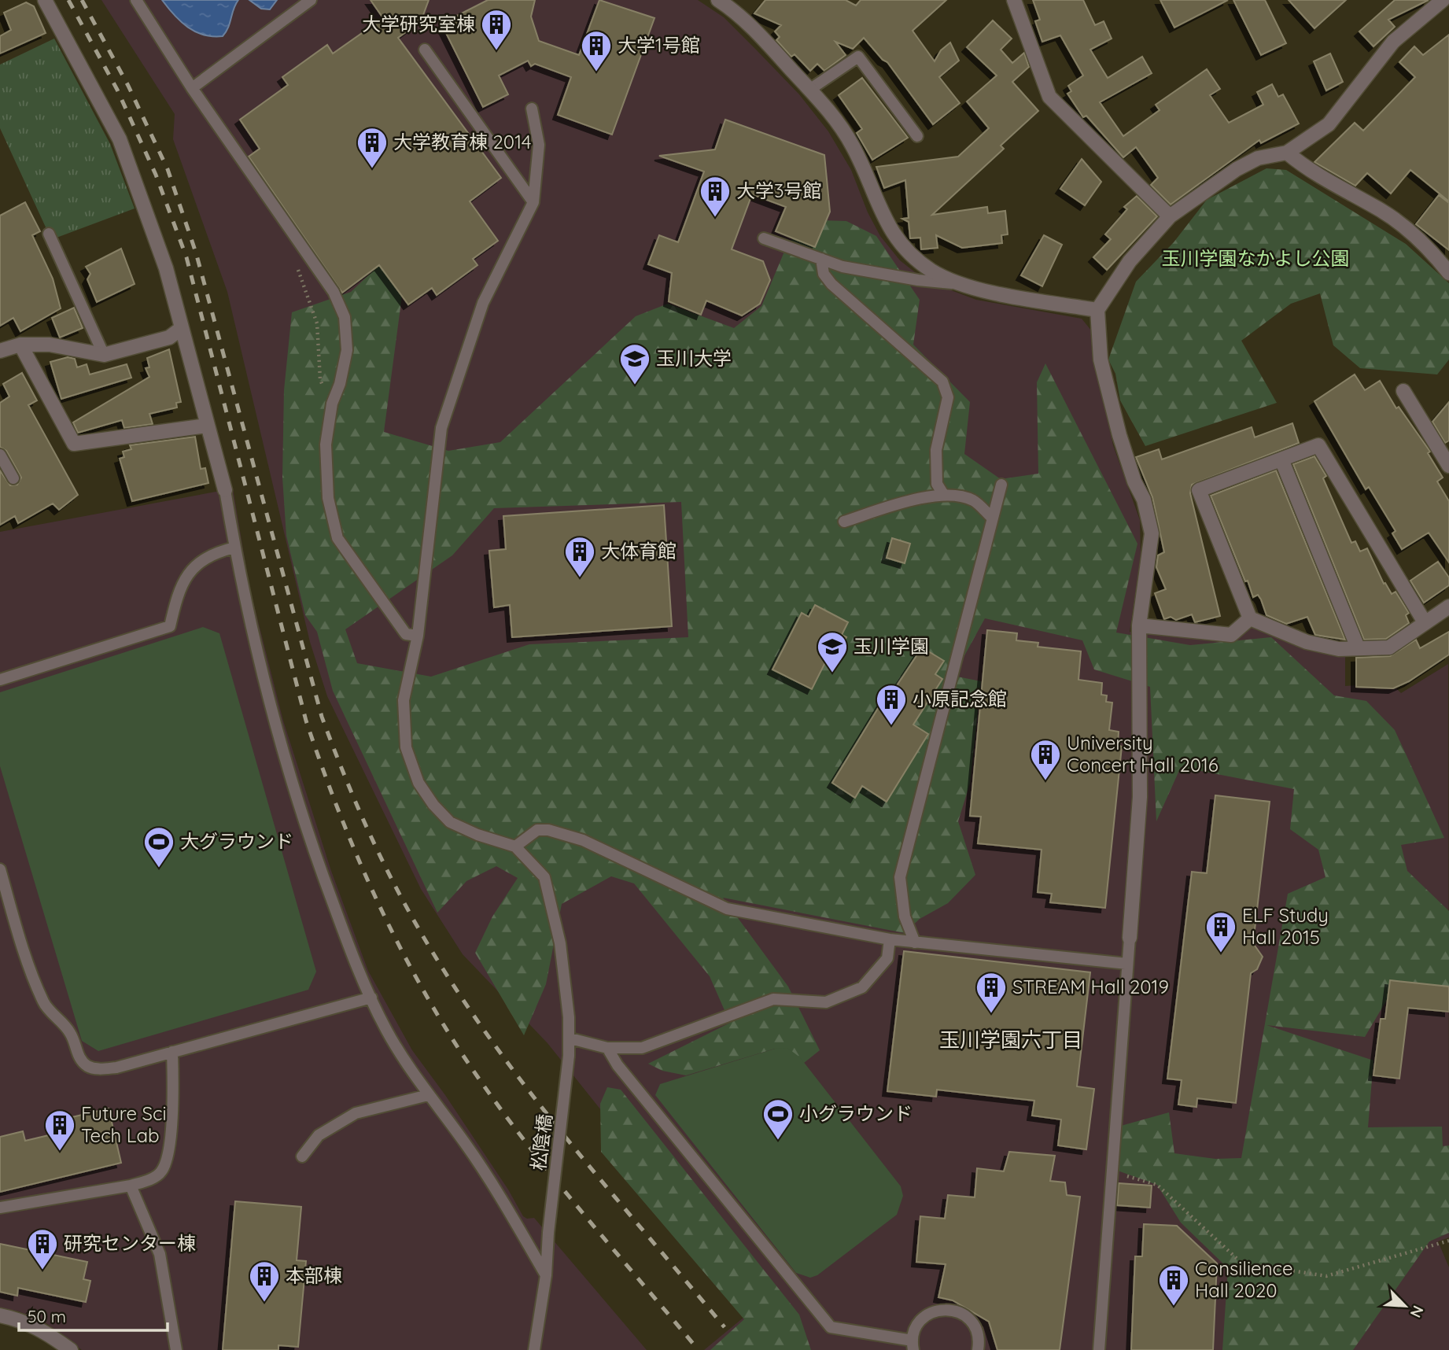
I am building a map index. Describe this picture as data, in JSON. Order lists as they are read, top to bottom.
{
  "streets": {
    "lane": ["松陰橋"]
  },
  "districts": ["玉川学園六丁目"],
  "parks": ["玉川学園なかよし公園"],
  "places": {
    "building": [
      "大学研究室棟",
      "大学1号館",
      "大学教育棟 2014",
      "大学3号館",
      "大体育館",
      "小原記念館",
      "University Concert Hall 2016",
      "ELF Study Hall 2015",
      "STREAM Hall 2019",
      "Future Sci Tech Lab",
      "研究センター棟",
      "本部棟",
      "Consilience Hall 2020"
    ],
    "school or university": ["玉川大学", "玉川学園"],
    "sports": ["大グラウンド", "小グラウンド"]
  },
  "scale_bar": "50 m",
  "north": "bottom right"
}
